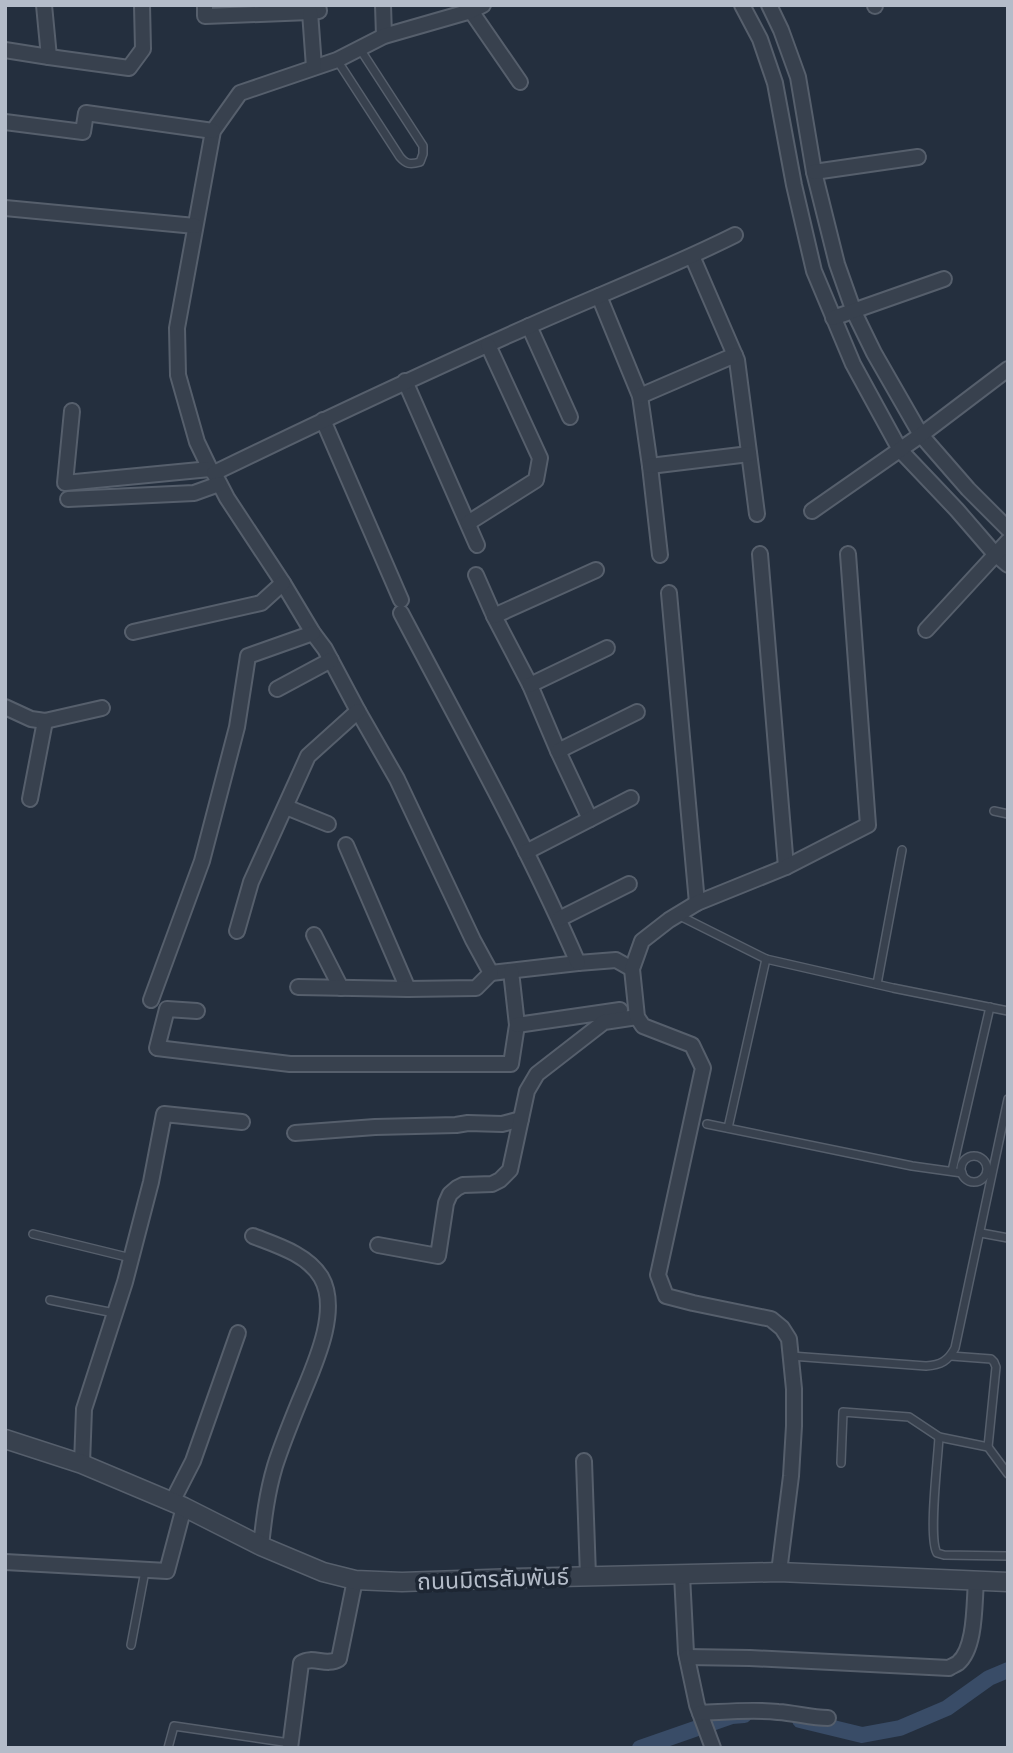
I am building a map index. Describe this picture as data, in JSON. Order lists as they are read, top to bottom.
{
  "streets": {
    "street": ["ถนนมิตรสัมพันธ์"]
  }
}
